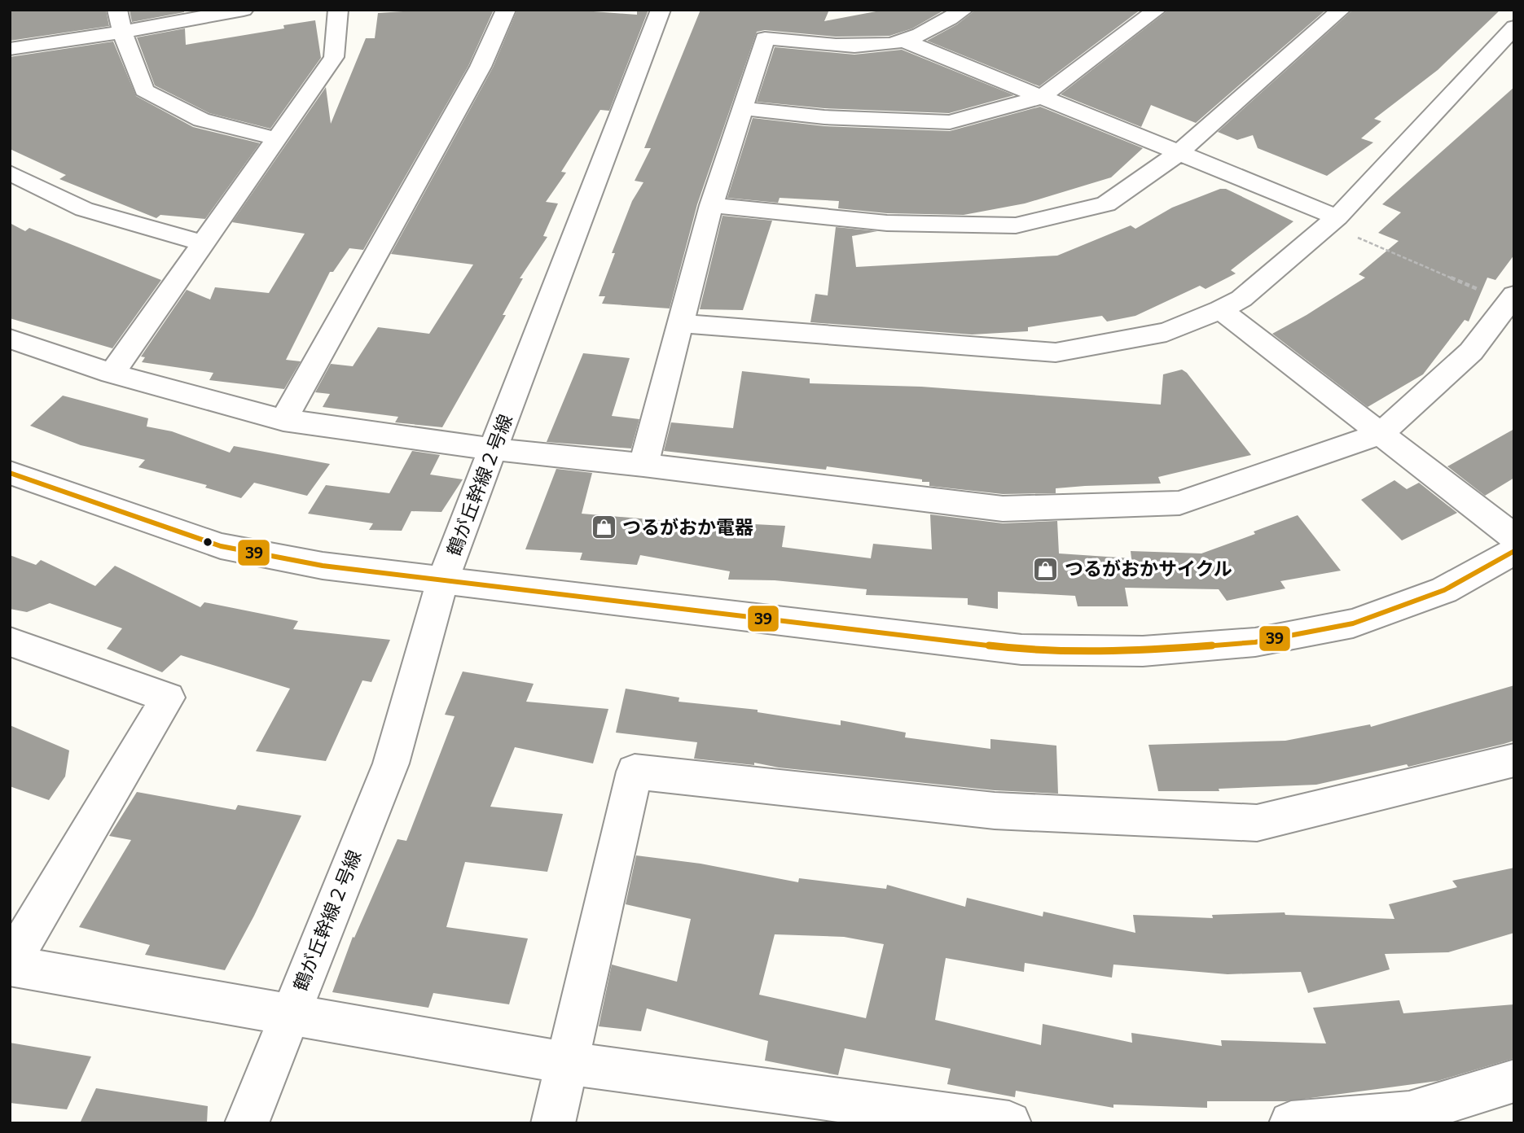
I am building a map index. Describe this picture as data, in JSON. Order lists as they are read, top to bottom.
{
  "streets": {
    "street": ["鶴が丘幹線２号線"]
  },
  "places": {
    "shop": ["つるがおか電器", "つるがおかサイクル"]
  },
  "lines": ["transit line 39"]
}
